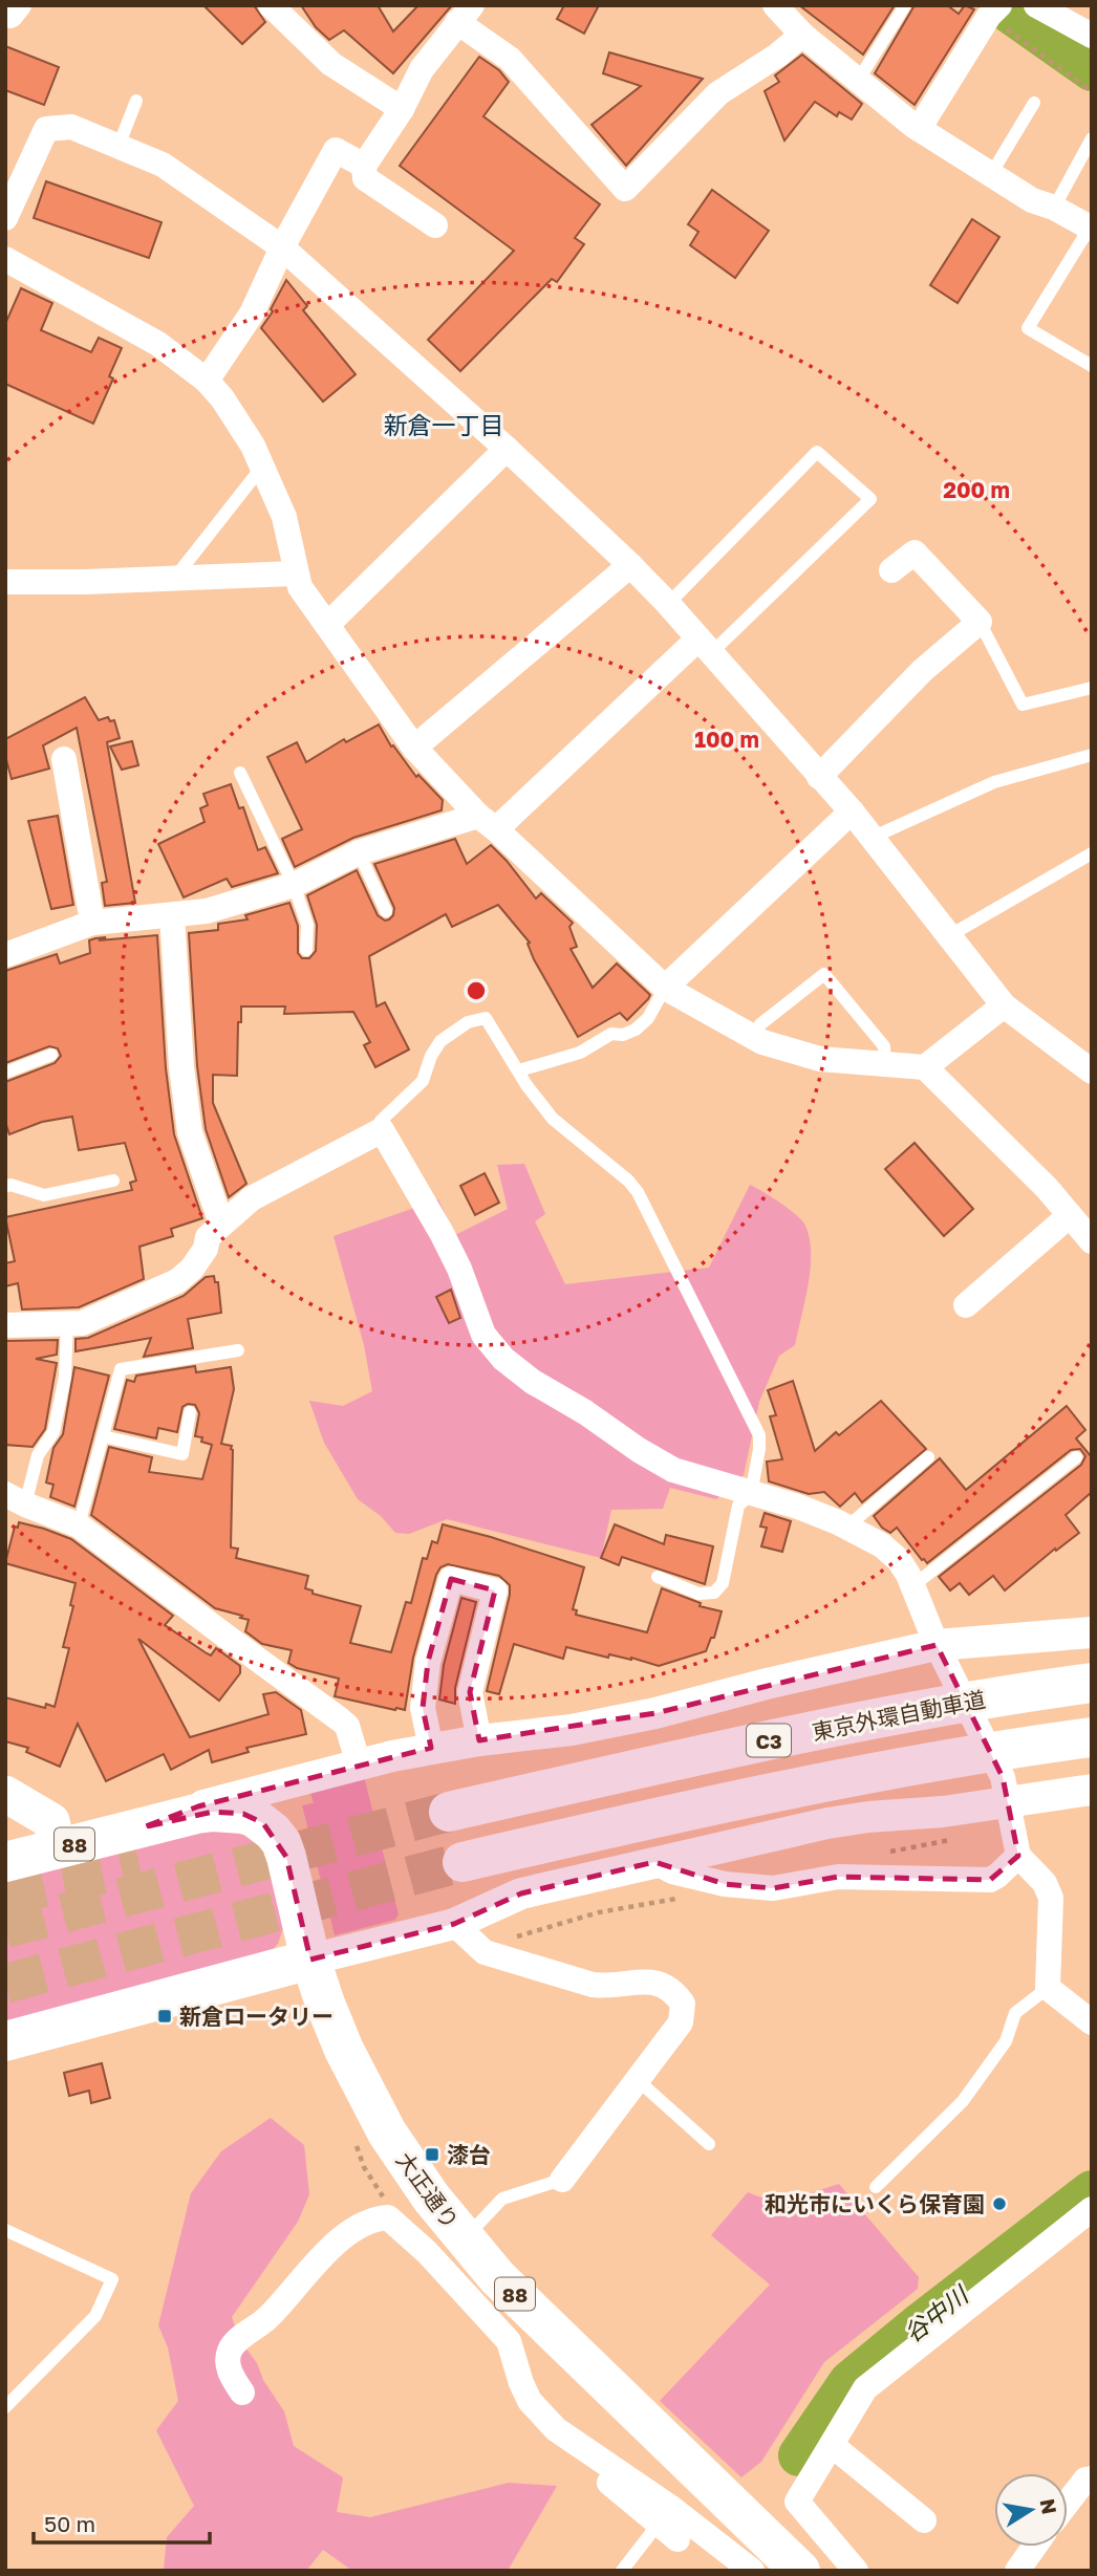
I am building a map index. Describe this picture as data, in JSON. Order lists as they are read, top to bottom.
{
  "streets": {
    "main road": [
      "東京外環自動車道",
      "C3",
      "88",
      "大正通り"
    ]
  },
  "crossings": [
    ["88", "大正通り"]
  ],
  "districts": ["新倉一丁目"],
  "water": ["谷中川"],
  "places": {
    "transit": ["新倉ロータリー", "漆台"],
    "other": ["和光市にいくら保育園"]
  },
  "scale_bar": "50 m",
  "north": "right",
  "rings": ["200 m", "100 m"]
}
